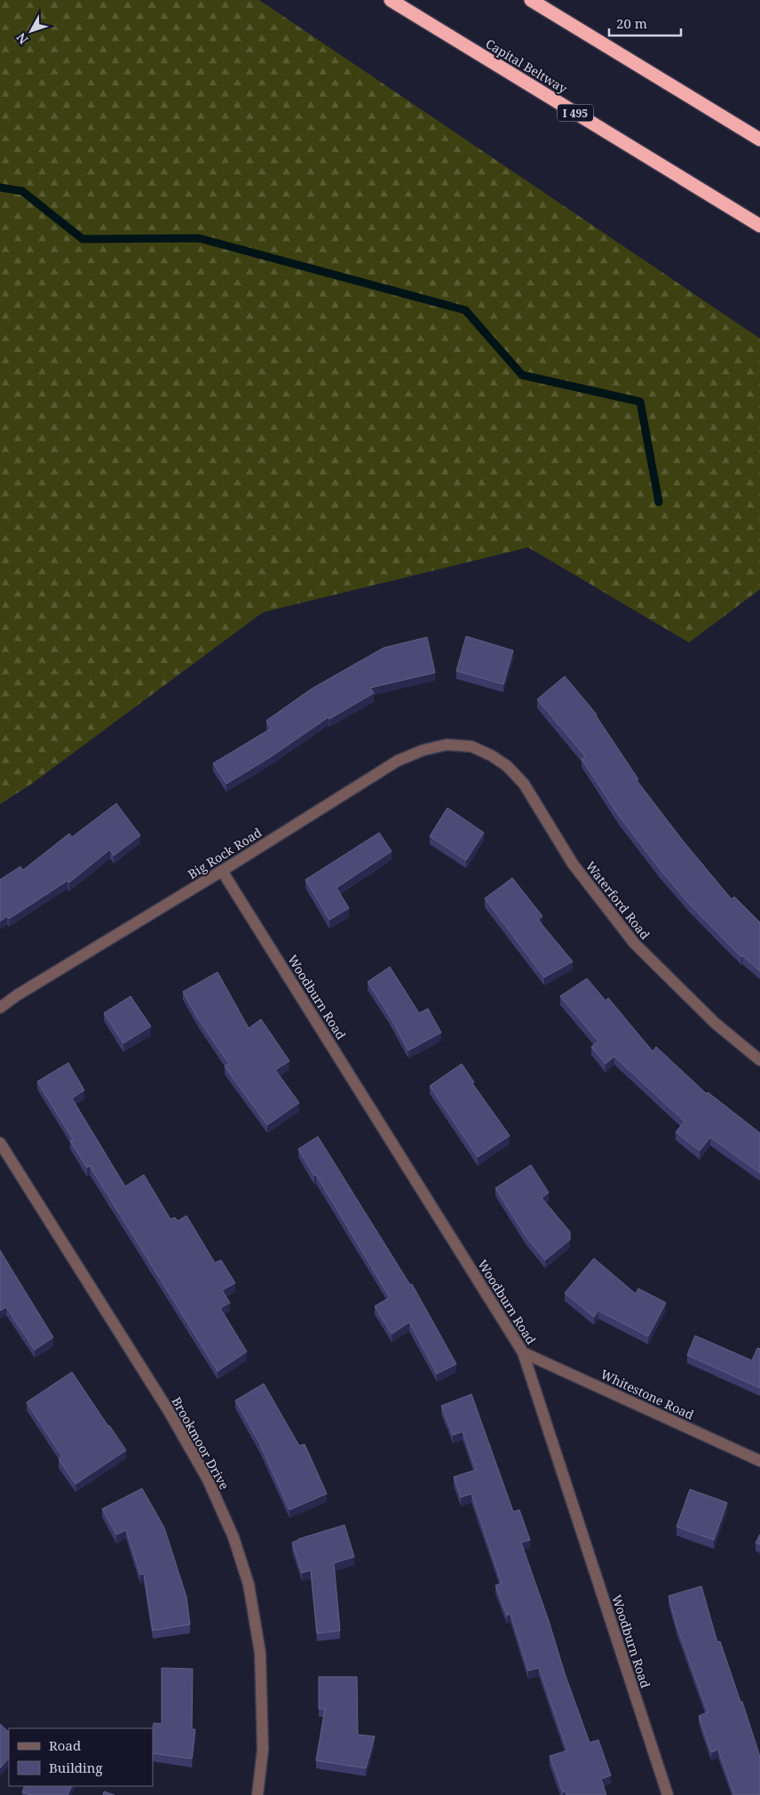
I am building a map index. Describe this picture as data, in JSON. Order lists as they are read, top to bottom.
{
  "streets": {
    "highway": ["Capital Beltway", "I 495"],
    "street": [
      "Big Rock Road",
      "Waterford Road",
      "Woodburn Road",
      "Whitestone Road",
      "Brookmoor Drive"
    ]
  },
  "crossings": [
    ["Big Rock Road", "Waterford Road"],
    ["Big Rock Road", "Woodburn Road"],
    ["Woodburn Road", "Whitestone Road"]
  ],
  "legend": ["Road", "Building"],
  "scale_bar": "20 m",
  "north": "bottom left"
}
